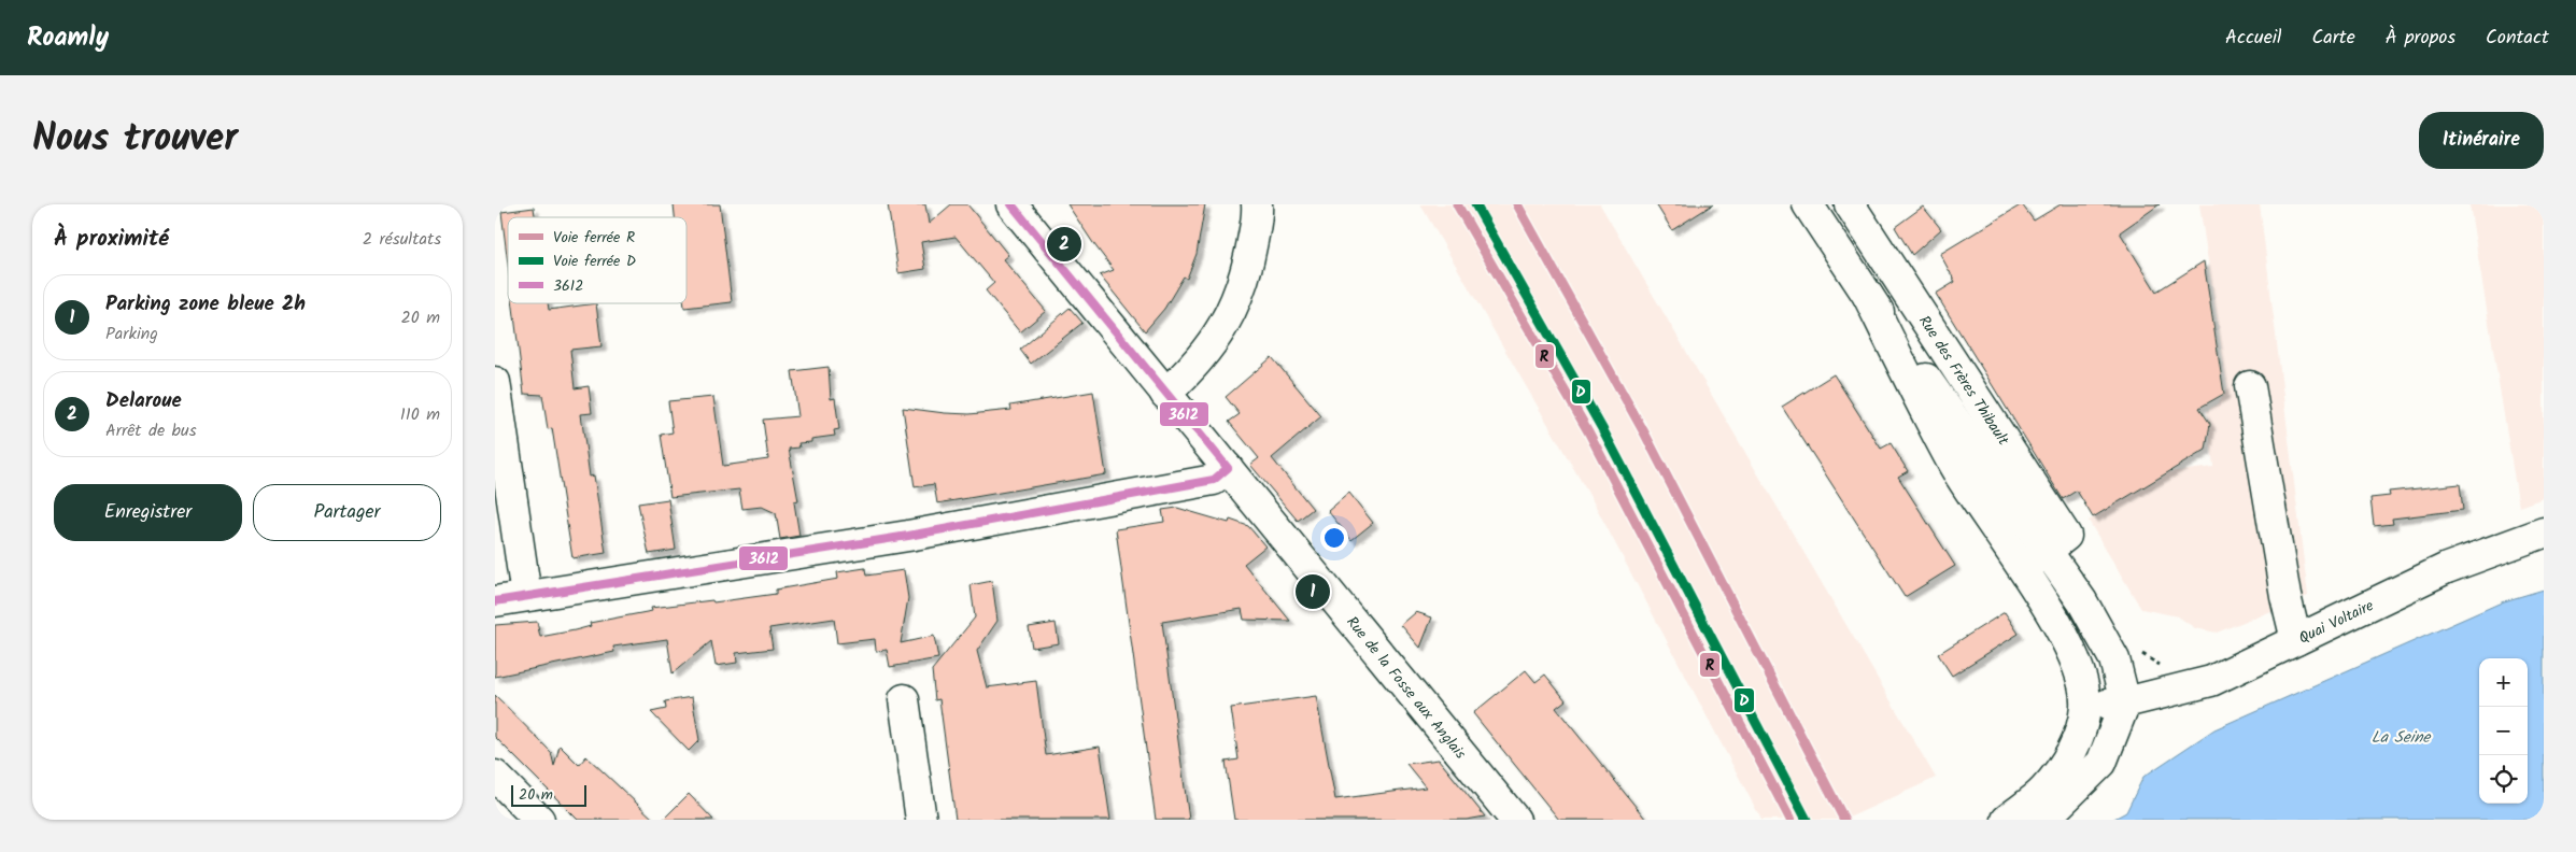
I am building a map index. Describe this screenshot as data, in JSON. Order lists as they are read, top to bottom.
{
  "streets": {
    "street": ["Rue des Frères Thibault", "Quai Voltaire", "Rue de la Fosse aux Anglais"]
  },
  "crossings": [
    ["Rue des Frères Thibault", "Quai Voltaire"]
  ],
  "water": ["La Seine"],
  "lines": ["rail line R", "rail line D", "transit line 3612"],
  "legend": ["Voie ferrée R", "Voie ferrée D", "3612"],
  "scale_bar": "20 m",
  "page": {
    "header": "Roamly",
    "nav": [
      "Accueil",
      "Carte",
      "À propos",
      "Contact"
    ],
    "title": "Nous trouver",
    "buttons": [
      "Itinéraire",
      ["Enregistrer", "Partager"]
    ],
    "heading": ["À proximité", "2 résultats"],
    "pins": ["2", "1"],
    "list": [
      {
        "mark": "1",
        "name": "Parking zone bleue 2h",
        "note": "Parking",
        "value": "20 m"
      },
      {
        "mark": "2",
        "name": "Delaroue",
        "note": "Arrêt de bus",
        "value": "110 m"
      }
    ],
    "map_buttons": ["+", "−"],
    "scale": "20 m"
  }
}
